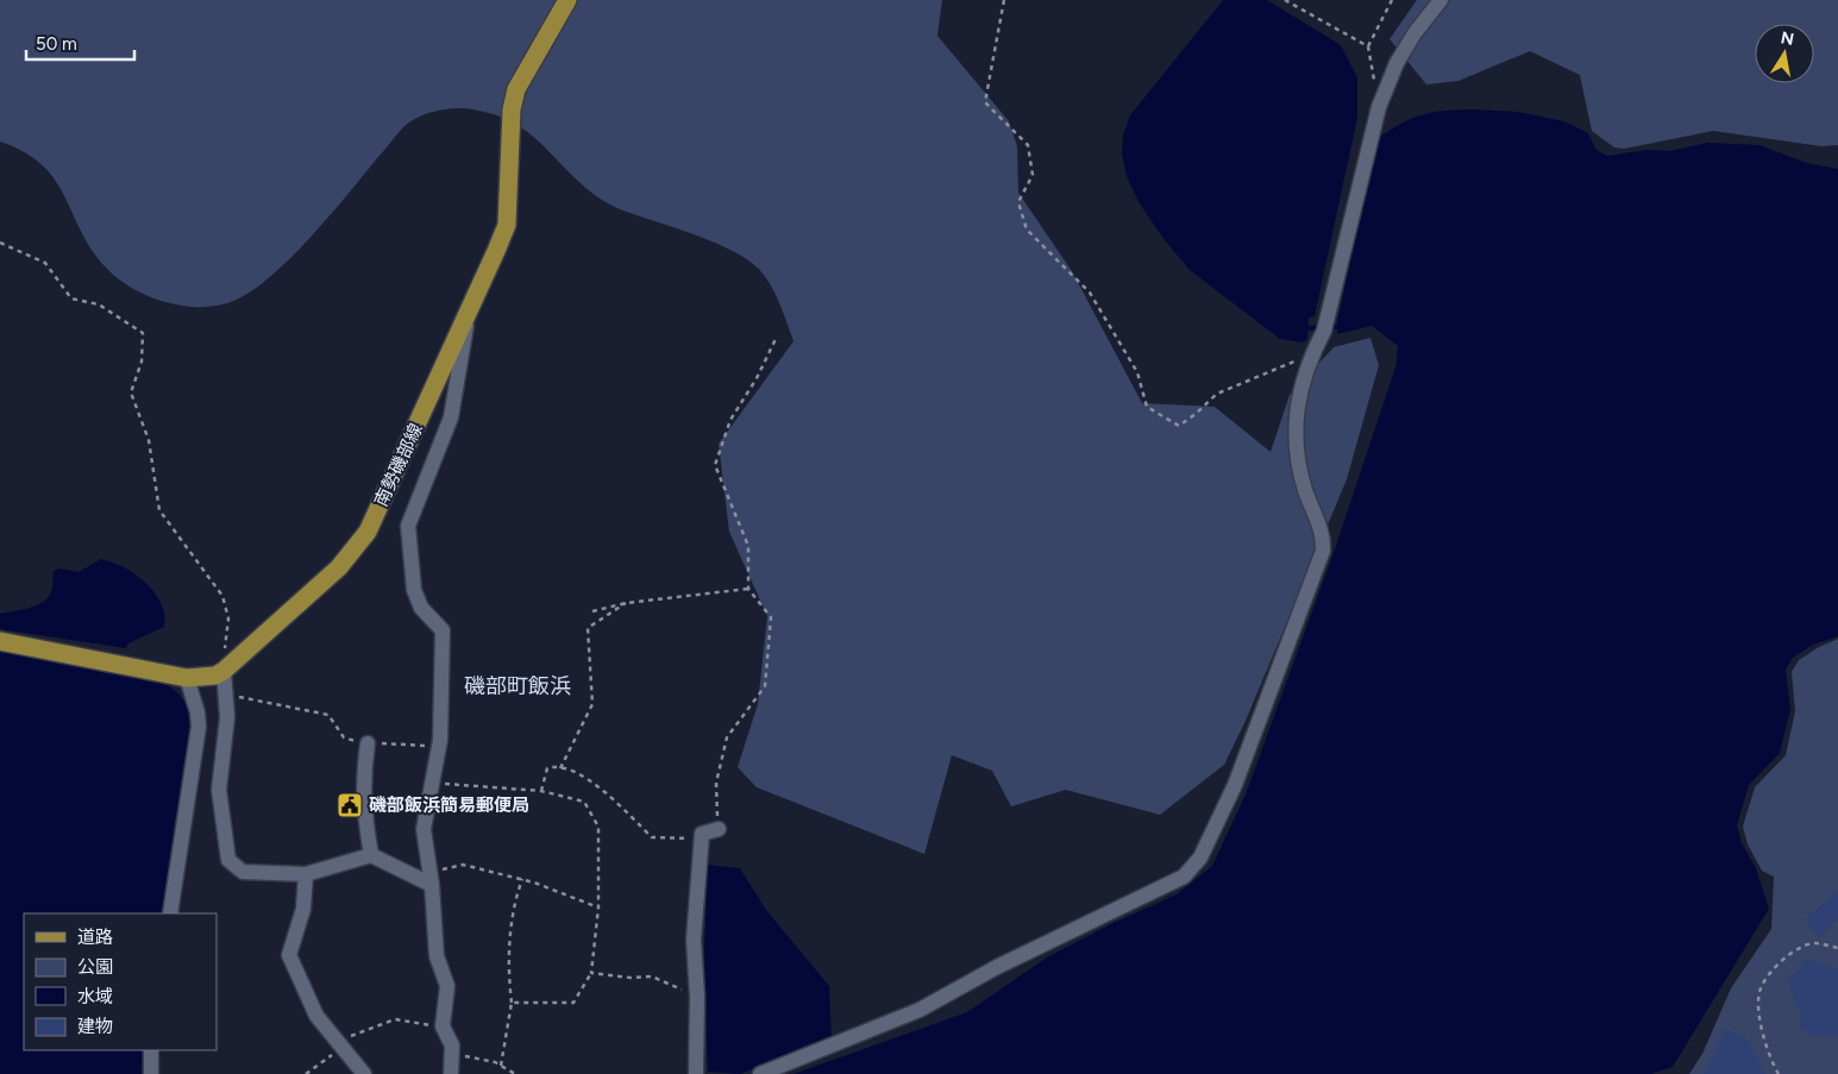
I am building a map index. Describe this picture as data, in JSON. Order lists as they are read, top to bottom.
{
  "streets": {
    "main road": ["南勢磯部線"]
  },
  "districts": ["磯部町飯浜"],
  "places": {
    "public building": ["磯部飯浜簡易郵便局"]
  },
  "legend": [
    "道路",
    "公園",
    "水域",
    "建物"
  ],
  "scale_bar": "50 m",
  "north": "top"
}
